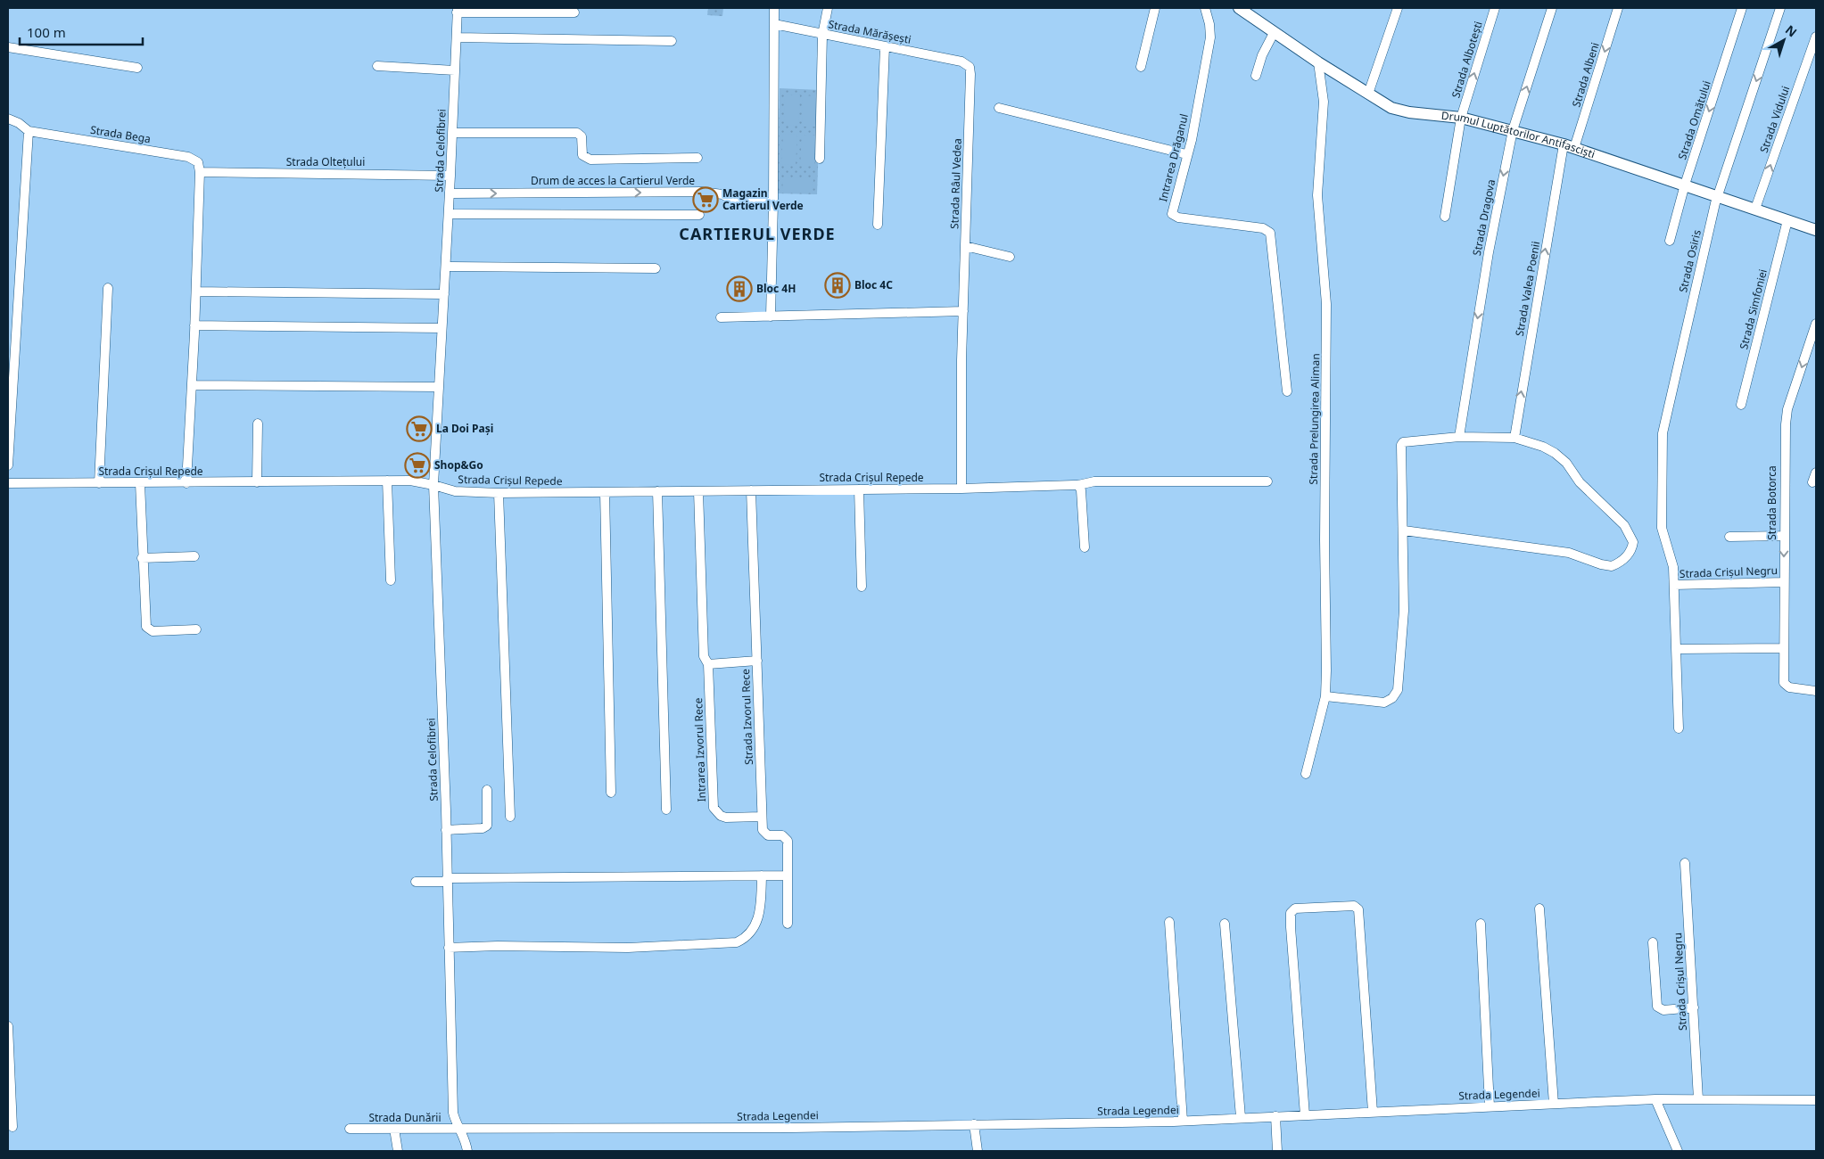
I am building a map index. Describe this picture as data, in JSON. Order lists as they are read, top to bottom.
{
  "streets": {
    "street": [
      "Strada Mărășești",
      "Strada Albotești",
      "Strada Albeni",
      "Strada Vidului",
      "Strada Omătului",
      "Strada Bega",
      "Drumul Luptătorilor Antifasciști",
      "Strada Celofibrei",
      "Intrarea Drăganul",
      "Strada Oltețului",
      "Drum de acces la Cartierul Verde",
      "Strada Râul Vedea",
      "Strada Dragova",
      "Strada Osiris",
      "Strada Valea Poenii",
      "Strada Simfoniei",
      "Strada Prelungirea Aliman",
      "Strada Crișul Repede",
      "Strada Botorca",
      "Strada Crișul Negru",
      "Strada Izvorul Rece",
      "Intrarea Izvorul Rece",
      "Strada Legendei",
      "Strada Dunării"
    ]
  },
  "crossings": [
    ["Strada Mărășești", "Strada Râul Vedea"],
    ["Strada Albotești", "Drumul Luptătorilor Antifasciști"],
    ["Strada Albeni", "Drumul Luptătorilor Antifasciști"],
    ["Strada Albeni", "Strada Valea Poenii"],
    ["Strada Vidului", "Drumul Luptătorilor Antifasciști"],
    ["Strada Omătului", "Drumul Luptătorilor Antifasciști"],
    ["Strada Bega", "Strada Oltețului"],
    ["Drumul Luptătorilor Antifasciști", "Strada Dragova"],
    ["Drumul Luptătorilor Antifasciști", "Strada Osiris"],
    ["Drumul Luptătorilor Antifasciști", "Strada Valea Poenii"],
    ["Drumul Luptătorilor Antifasciști", "Strada Simfoniei"],
    ["Drumul Luptătorilor Antifasciști", "Strada Prelungirea Aliman"],
    ["Strada Celofibrei", "Strada Oltețului"],
    ["Strada Celofibrei", "Drum de acces la Cartierul Verde"],
    ["Strada Celofibrei", "Strada Crișul Repede"],
    ["Strada Celofibrei", "Strada Legendei"],
    ["Strada Celofibrei", "Strada Dunării"],
    ["Strada Râul Vedea", "Strada Crișul Repede"],
    ["Strada Osiris", "Strada Crișul Negru"],
    ["Strada Crișul Repede", "Strada Izvorul Rece"],
    ["Strada Crișul Repede", "Intrarea Izvorul Rece"],
    ["Strada Botorca", "Strada Crișul Negru"],
    ["Strada Crișul Negru", "Strada Legendei"],
    ["Strada Izvorul Rece", "Intrarea Izvorul Rece"],
    ["Strada Legendei", "Strada Dunării"]
  ],
  "one_way": [
    "Strada Albotești",
    "Strada Albeni",
    "Strada Vidului",
    "Strada Omătului",
    "Strada Osiris",
    "Strada Valea Poenii",
    "Strada Botorca"
  ],
  "districts": ["CARTIERUL VERDE"],
  "places": {
    "supermarket": ["Magazin Cartierul Verde", "La Doi Pași", "Shop&Go"],
    "building": ["Bloc 4C", "Bloc 4H"]
  },
  "scale_bar": "100 m",
  "north": "top right"
}
